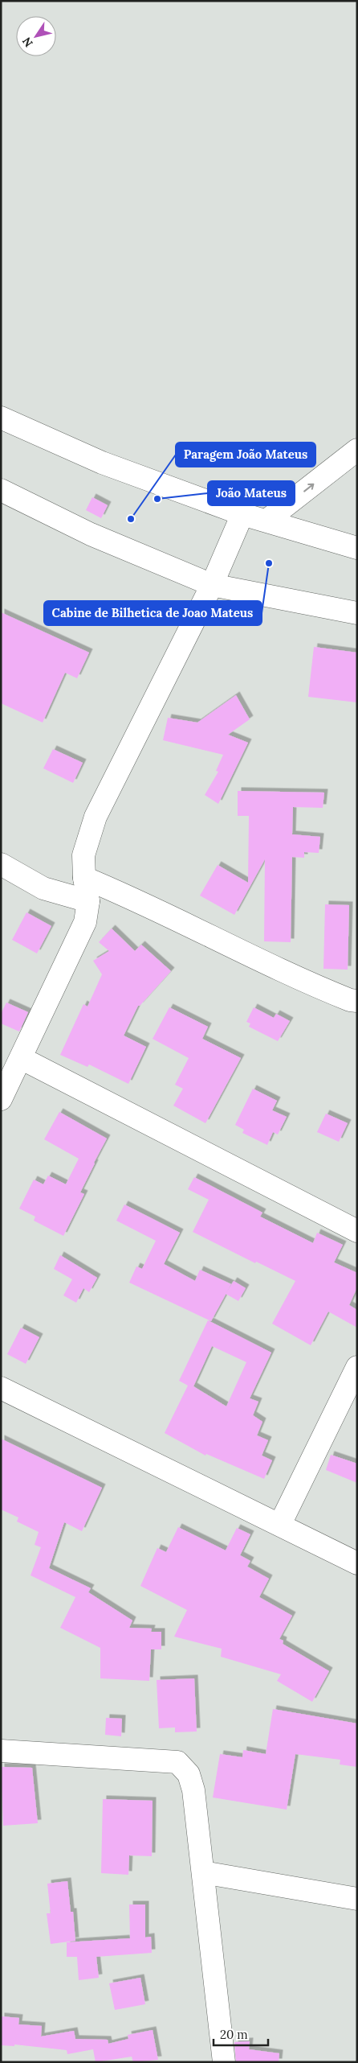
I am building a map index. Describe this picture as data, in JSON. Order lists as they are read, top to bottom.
{
  "places": ["João Mateus", "Paragem João Mateus", "Cabine de Bilhetica de Joao Mateus"],
  "scale_bar": "20 m",
  "north": "bottom left"
}
